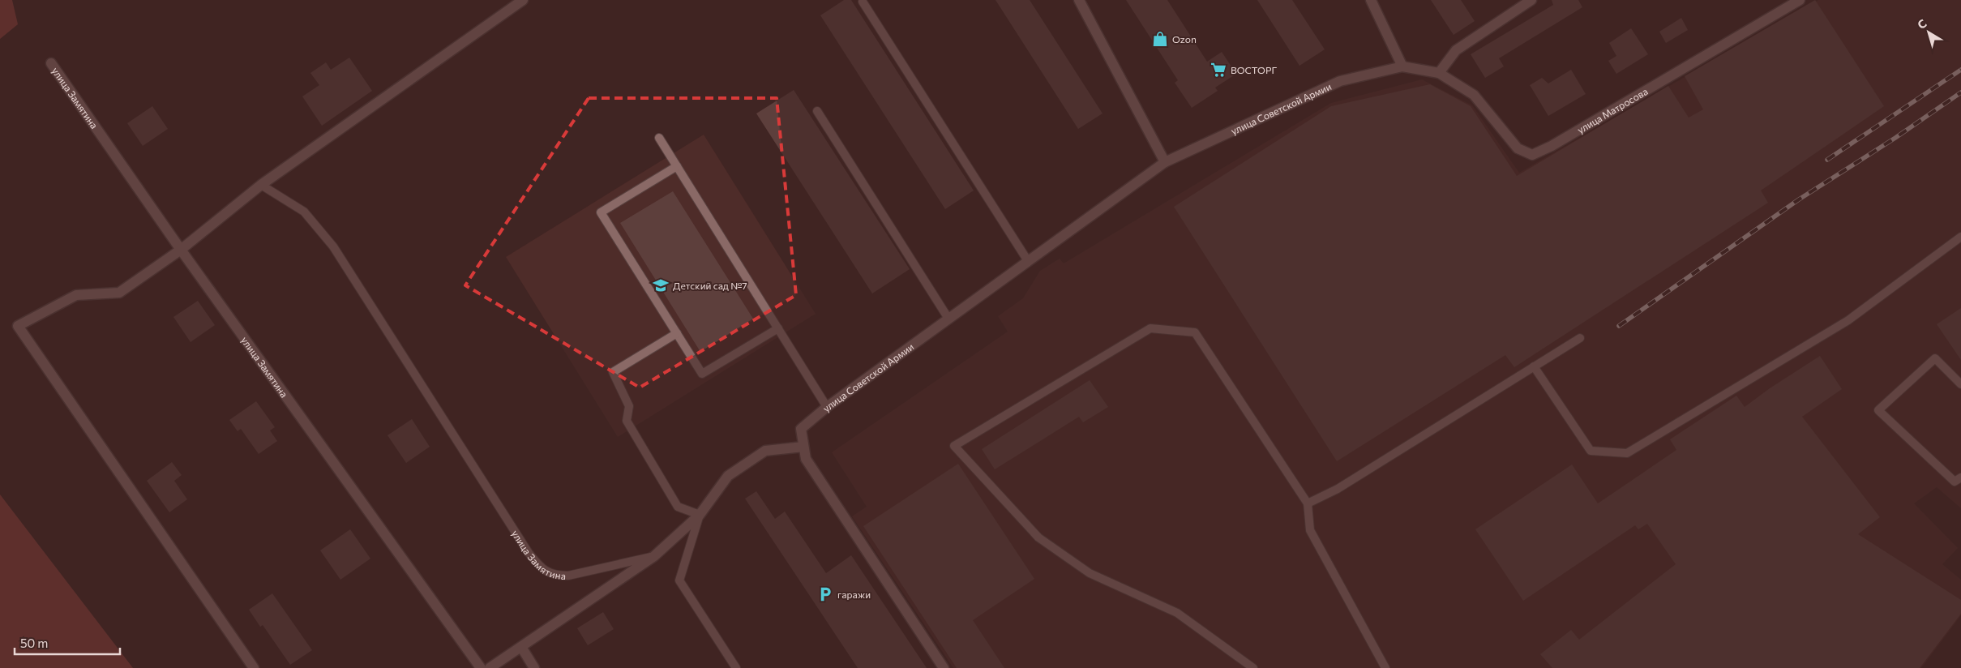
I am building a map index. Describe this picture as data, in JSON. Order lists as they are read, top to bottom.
{
  "streets": {
    "street": ["улица Замятина", "улица Советской Армии", "улица Матросова"]
  },
  "crossings": [
    ["улица Замятина", "улица Советской Армии"],
    ["улица Советской Армии", "улица Матросова"]
  ],
  "places": {
    "shop": ["Ozon"],
    "supermarket": ["ВОСТОРГ"],
    "school or university": ["Детский сад №7"],
    "parking": ["гаражи"]
  },
  "scale_bar": "50 m",
  "north": "top left"
}
